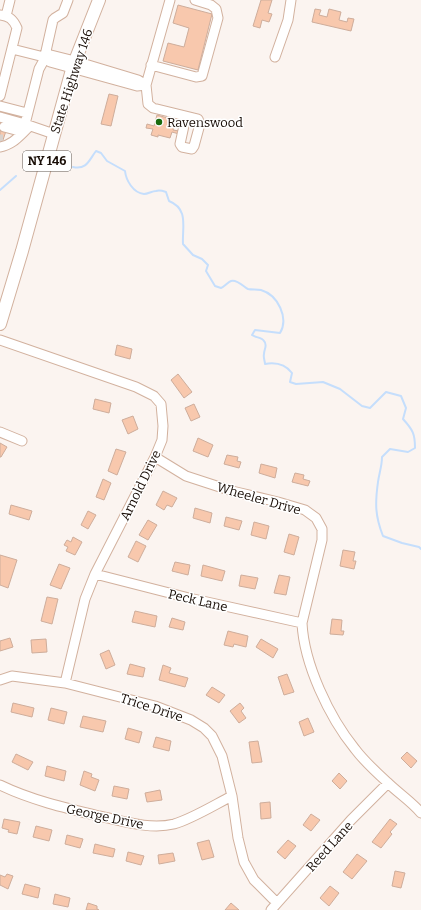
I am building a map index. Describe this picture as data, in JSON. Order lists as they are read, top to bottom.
{
  "streets": {
    "main road": ["State Highway 146", "NY 146"],
    "street": [
      "Arnold Drive",
      "Wheeler Drive",
      "Peck Lane",
      "Trice Drive",
      "George Drive",
      "Reed Lane"
    ]
  },
  "crossings": [
    ["Arnold Drive", "Wheeler Drive"],
    ["Arnold Drive", "Peck Lane"],
    ["Arnold Drive", "Trice Drive"],
    ["Wheeler Drive", "Peck Lane"],
    ["Wheeler Drive", "Reed Lane"],
    ["Trice Drive", "George Drive"],
    ["Trice Drive", "Reed Lane"]
  ],
  "places": ["Ravenswood"]
}
